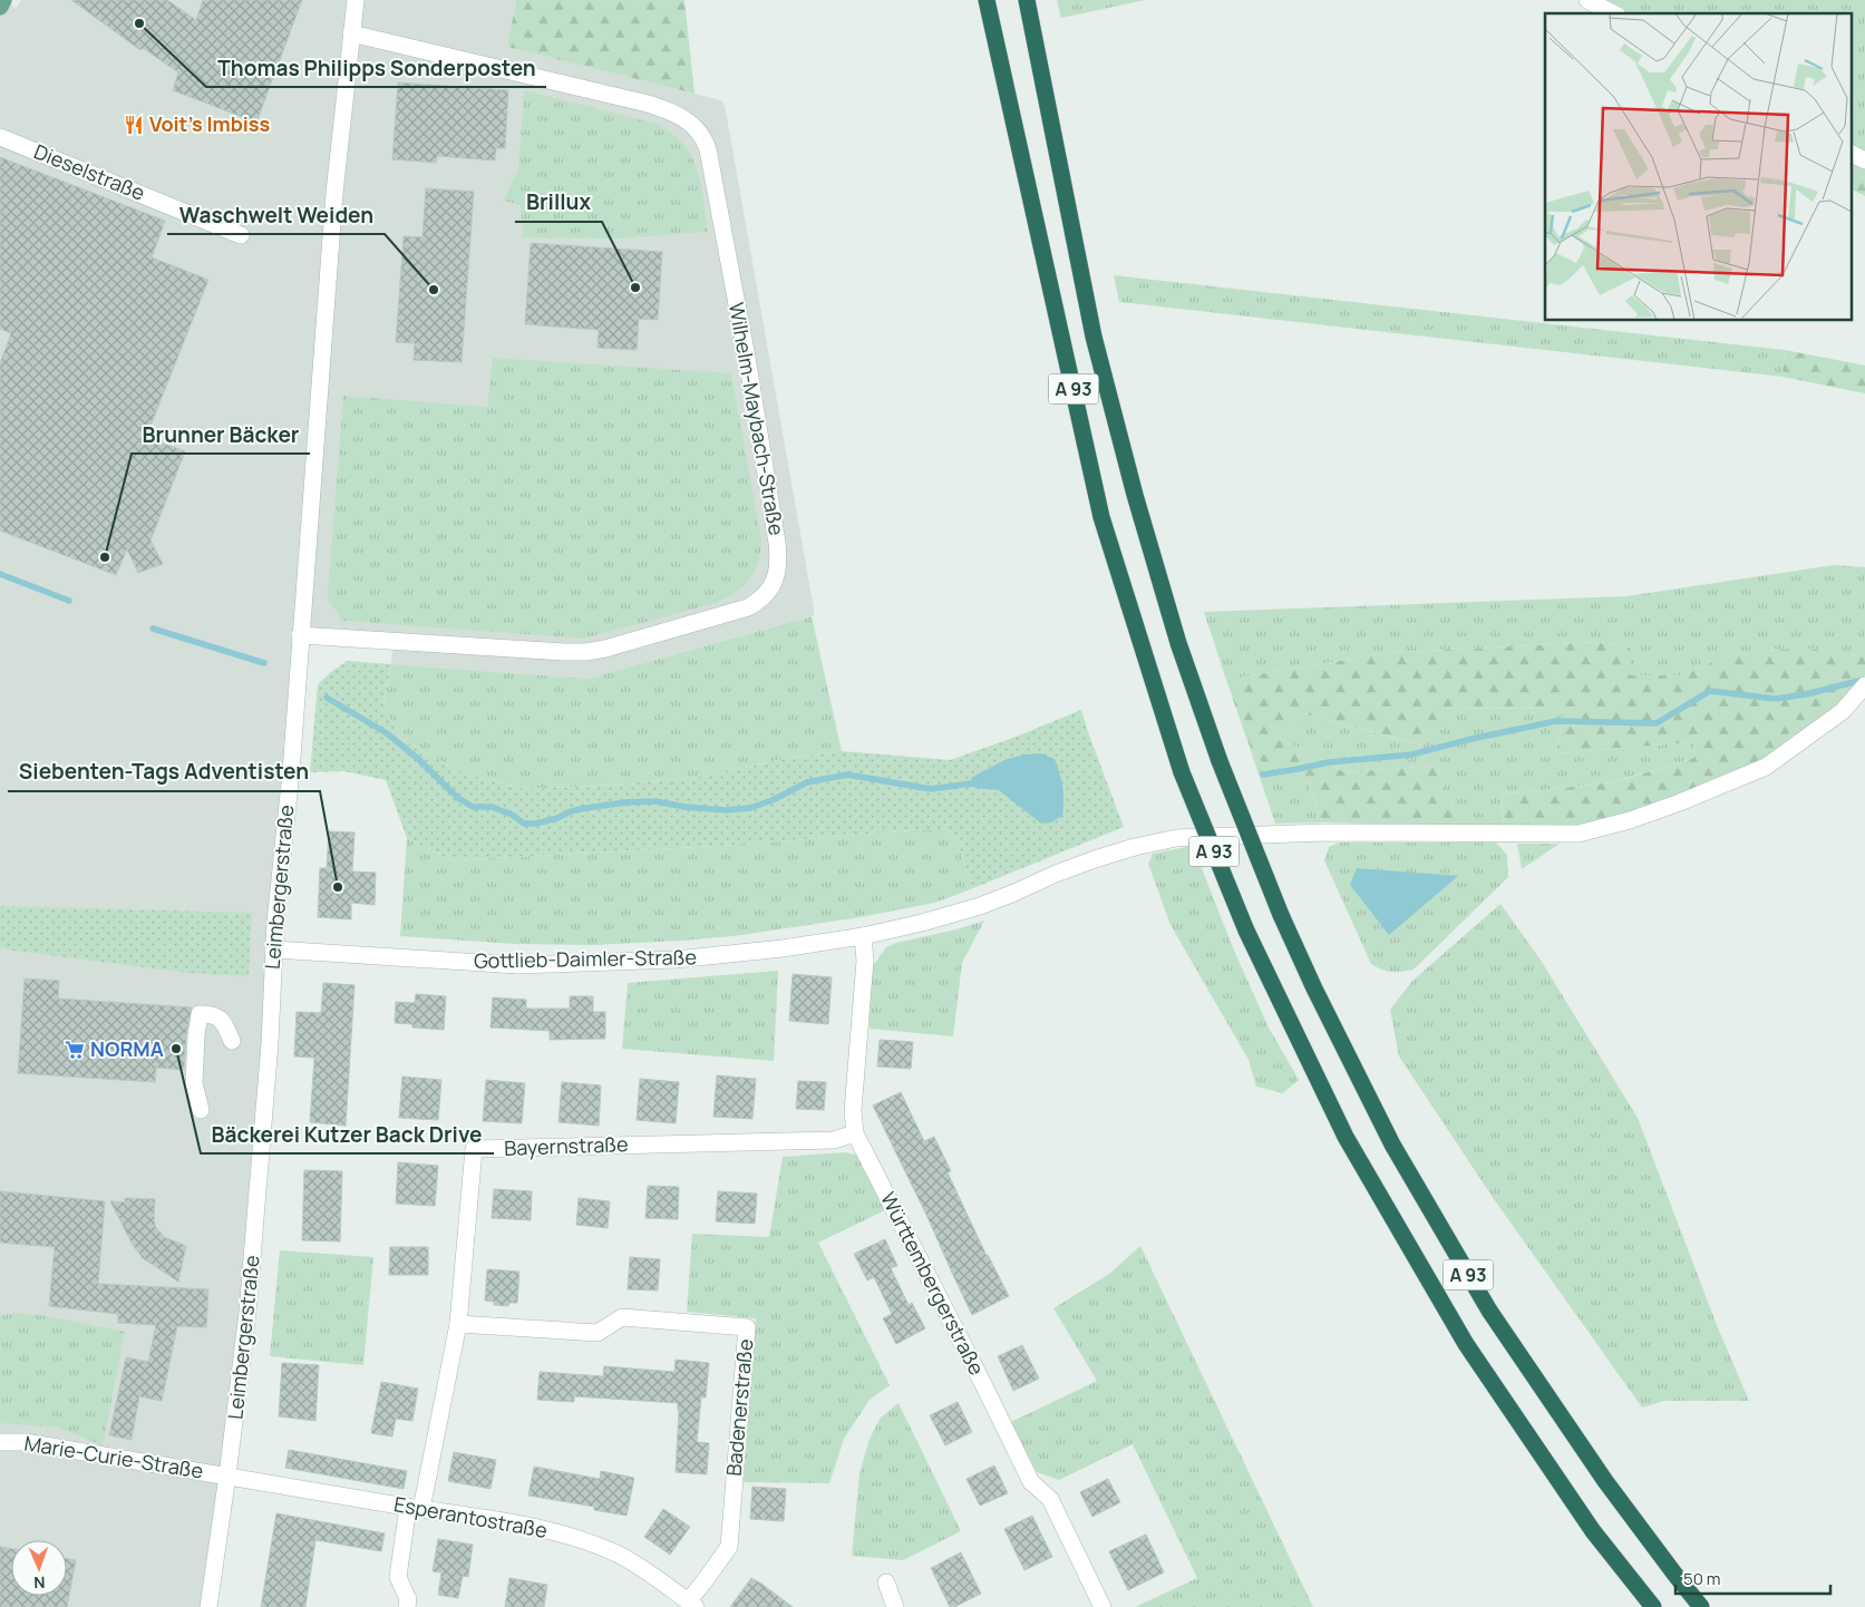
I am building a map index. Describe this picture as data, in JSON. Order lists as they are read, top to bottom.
{
  "streets": {
    "highway": ["A 93"],
    "street": [
      "Dieselstraße",
      "Wilhelm-Maybach-Straße",
      "Leimbergerstraße",
      "Gottlieb-Daimler-Straße",
      "Bayernstraße",
      "Württembergerstraße",
      "Badenerstraße",
      "Marie-Curie-Straße",
      "Esperantostraße"
    ]
  },
  "crossings": [
    ["Wilhelm-Maybach-Straße", "Leimbergerstraße"],
    ["Leimbergerstraße", "Gottlieb-Daimler-Straße"],
    ["Leimbergerstraße", "Marie-Curie-Straße"],
    ["Leimbergerstraße", "Esperantostraße"],
    ["Gottlieb-Daimler-Straße", "Württembergerstraße"],
    ["Bayernstraße", "Württembergerstraße"],
    ["Bayernstraße", "Badenerstraße"],
    ["Bayernstraße", "Esperantostraße"],
    ["Badenerstraße", "Esperantostraße"],
    ["Marie-Curie-Straße", "Esperantostraße"]
  ],
  "places": {
    "other": [
      "Thomas Philipps Sonderposten",
      "Brillux",
      "Waschwelt Weiden",
      "Brunner Bäcker",
      "Siebenten-Tags Adventisten",
      "Bäckerei Kutzer Back Drive"
    ],
    "restaurant": ["Voit's Imbiss"],
    "supermarket": ["NORMA"]
  },
  "scale_bar": "50 m",
  "north": "bottom"
}
